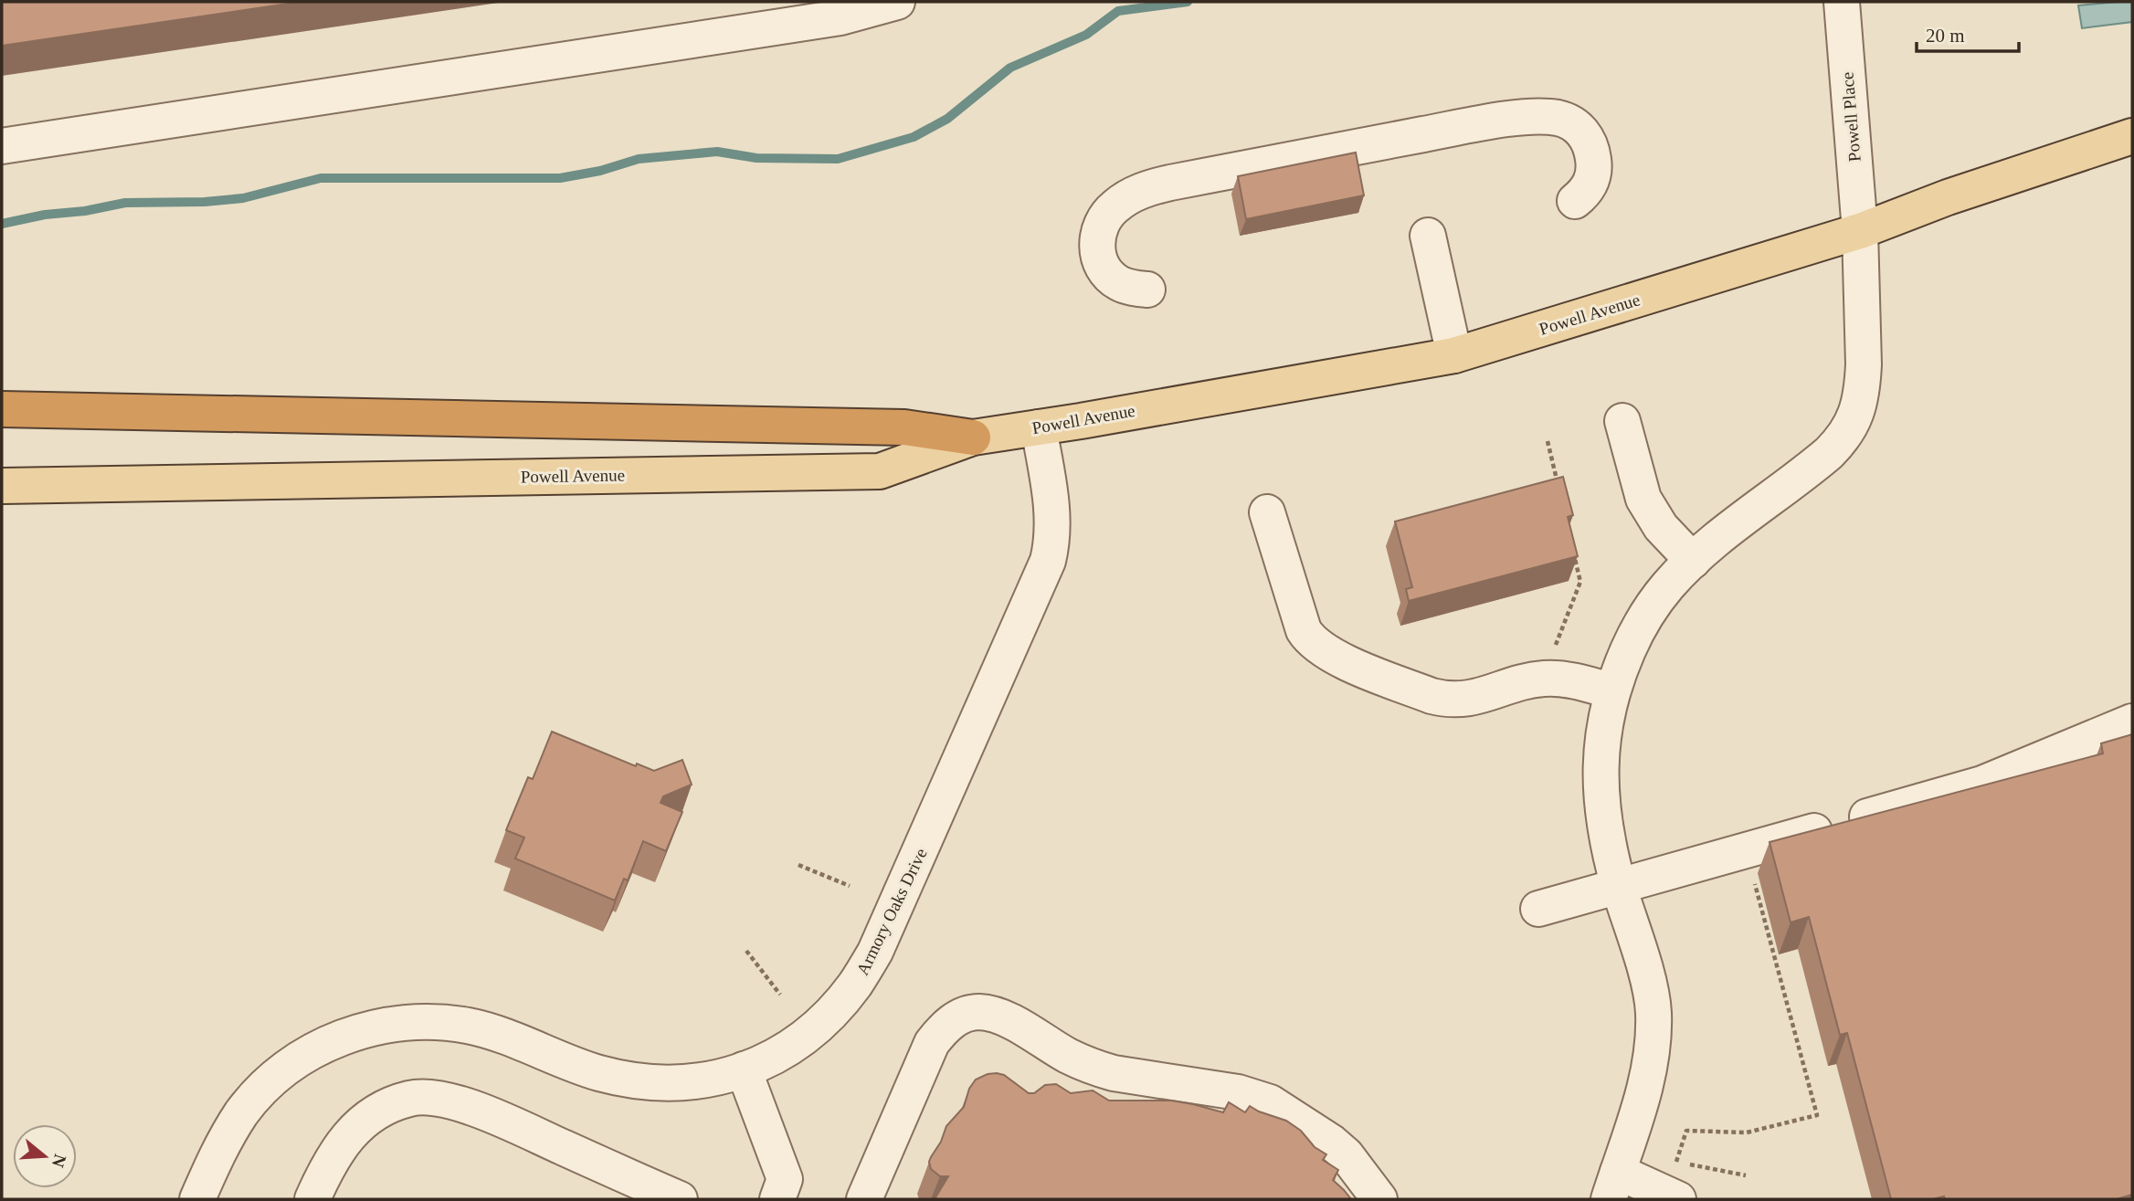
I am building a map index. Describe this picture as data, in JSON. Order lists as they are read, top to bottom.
{
  "streets": {
    "main road": ["Powell Avenue"],
    "street": ["Powell Place", "Armory Oaks Drive"]
  },
  "crossings": [
    ["Powell Place", "Powell Avenue"],
    ["Powell Avenue", "Armory Oaks Drive"]
  ],
  "scale_bar": "20 m",
  "north": "right"
}
